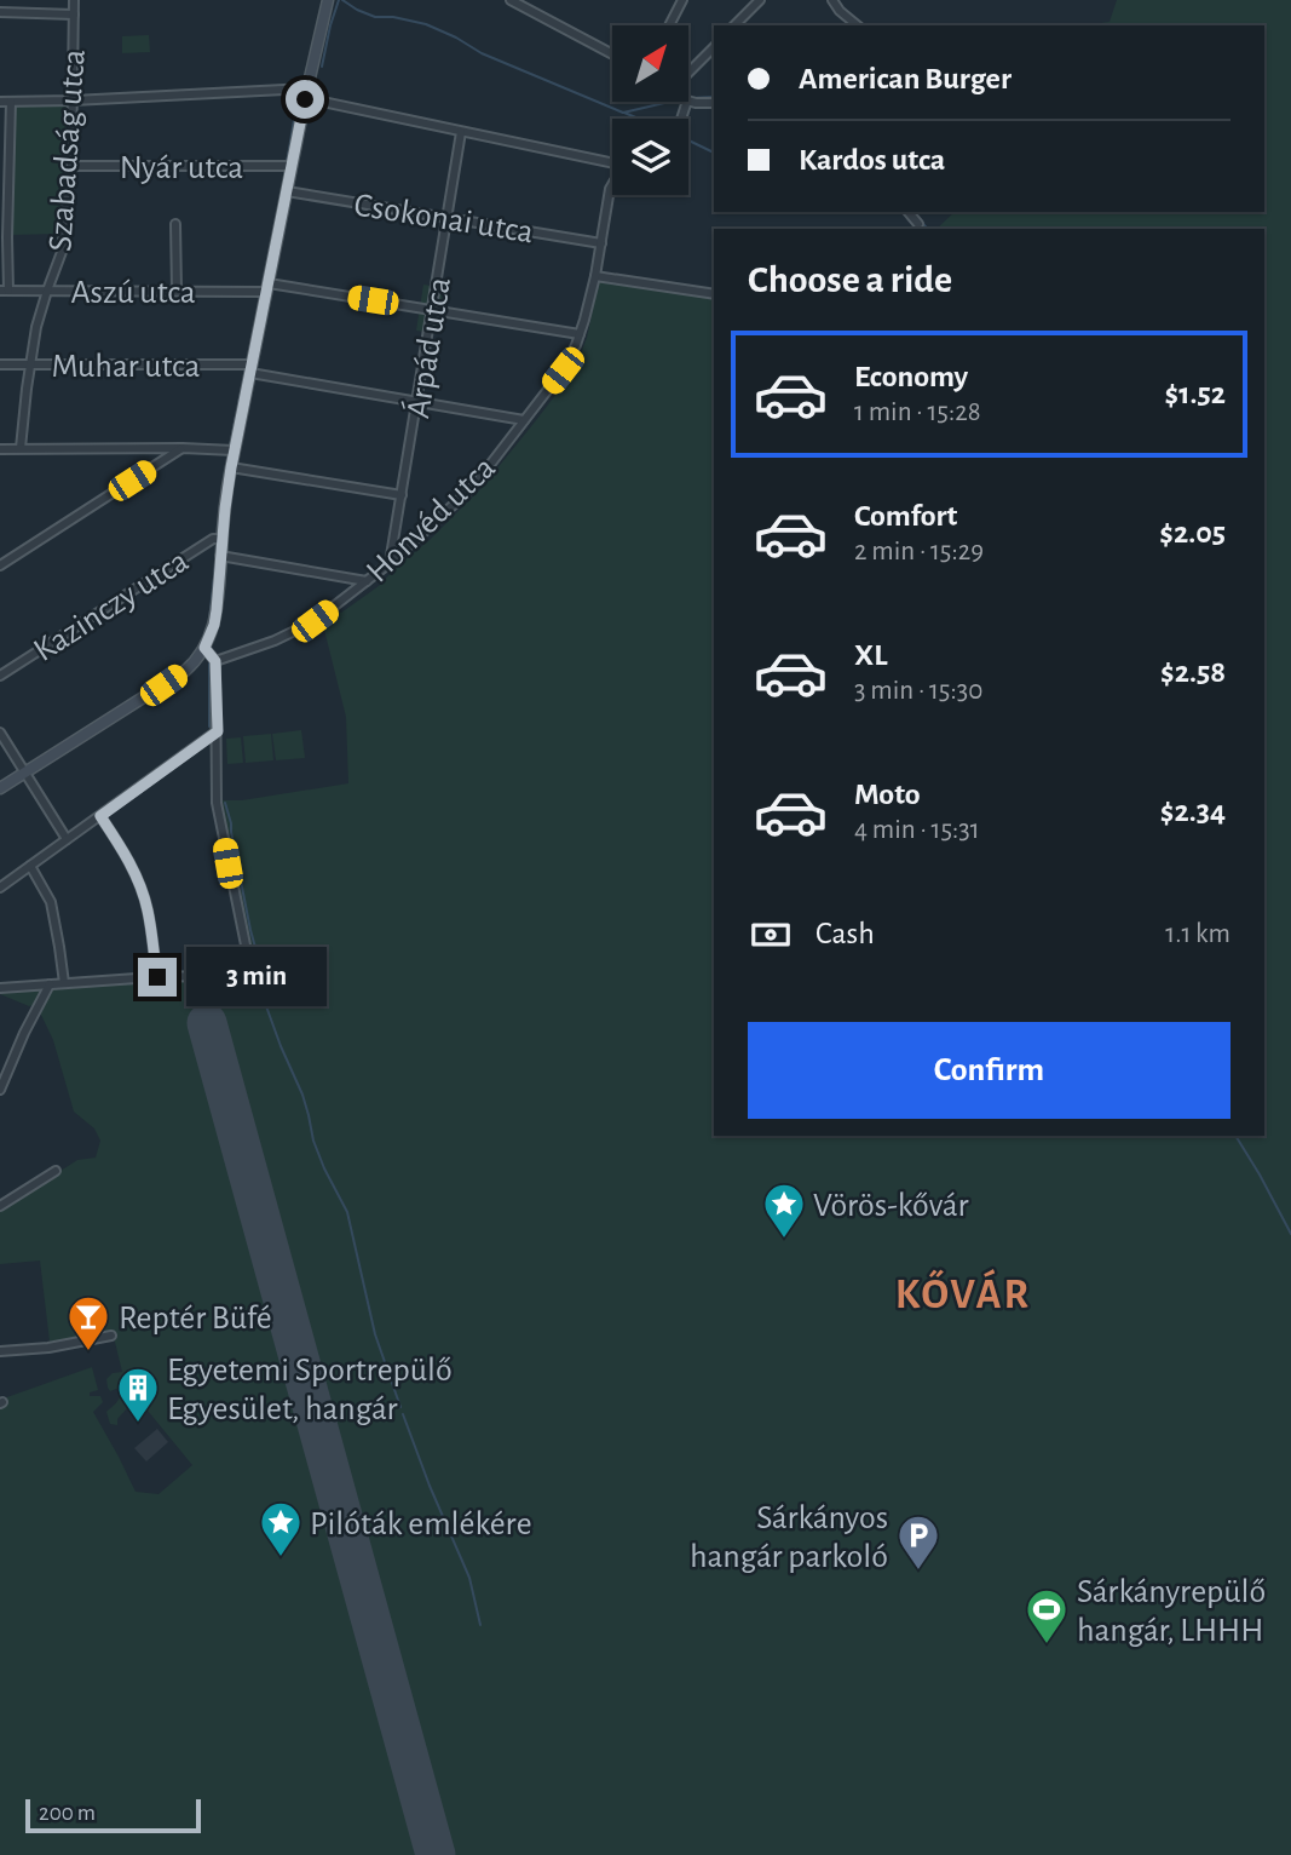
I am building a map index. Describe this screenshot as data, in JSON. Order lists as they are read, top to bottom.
{
  "streets": {
    "street": [
      "Szabadság utca",
      "Nyár utca",
      "Csokonai utca",
      "Aszú utca",
      "Árpád utca",
      "Muhar utca",
      "Honvéd utca",
      "Kazinczy utca"
    ]
  },
  "crossings": [
    ["Szabadság utca", "Nyár utca"],
    ["Szabadság utca", "Aszú utca"],
    ["Szabadság utca", "Muhar utca"],
    ["Csokonai utca", "Árpád utca"],
    ["Csokonai utca", "Honvéd utca"],
    ["Aszú utca", "Árpád utca"],
    ["Aszú utca", "Honvéd utca"],
    ["Árpád utca", "Muhar utca"],
    ["Árpád utca", "Honvéd utca"],
    ["Muhar utca", "Honvéd utca"]
  ],
  "districts": ["KŐVÁR"],
  "places": {
    "place": ["Vörös-kővár", "Pilóták emlékére"],
    "bar": ["Reptér Büfé"],
    "building": ["Egyetemi Sportrepülő Egyesület, hangár"],
    "parking": ["Sárkányos hangár parkoló"],
    "sports": ["Sárkányrepülő hangár, LHHH"]
  },
  "scale_bar": "200 m",
  "north": "top right",
  "page": {
    "banner": ["American Burger", "Kardos utca"],
    "heading": "Choose a ride",
    "list": [
      {
        "name": "Economy",
        "note": "1 min · 15:28",
        "value": "$1.52"
      },
      {
        "name": "Comfort",
        "note": "2 min · 15:29",
        "value": "$2.05"
      },
      {
        "name": "XL",
        "note": "3 min · 15:30",
        "value": "$2.58"
      },
      {
        "name": "Moto",
        "note": "4 min · 15:31",
        "value": "$2.34"
      }
    ],
    "pay": ["Cash", "1.1 km"],
    "bubble": "3 min",
    "buttons": "Confirm",
    "scale": "200 m"
  }
}
